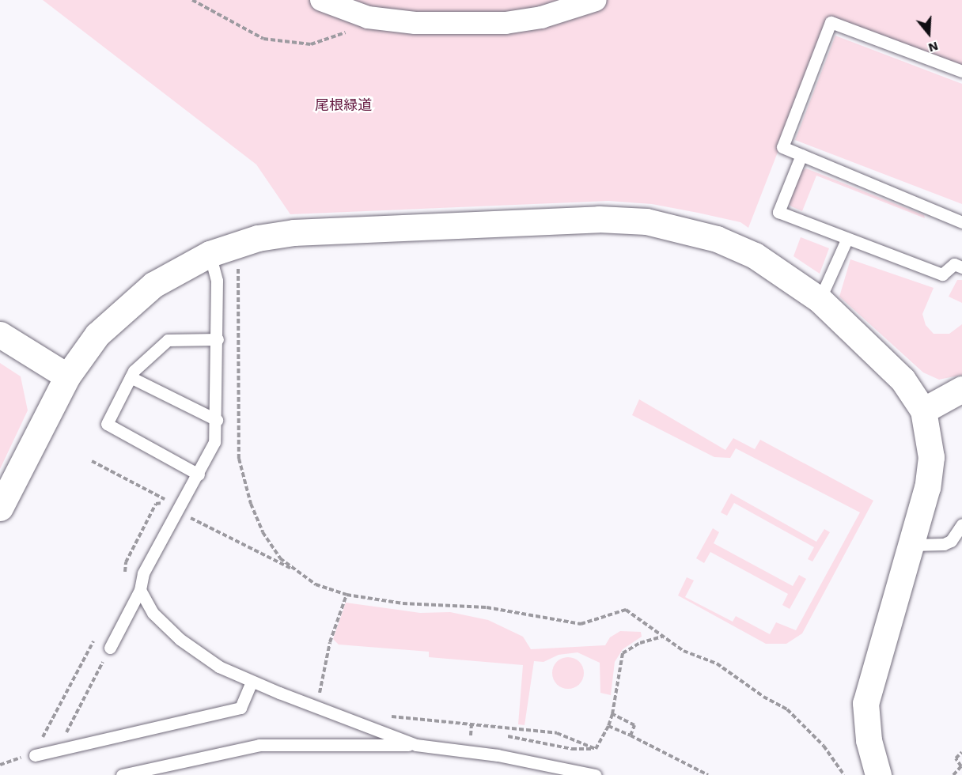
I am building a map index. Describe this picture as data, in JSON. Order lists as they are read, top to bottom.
{
  "parks": ["尾根緑道"],
  "north": "bottom"
}
